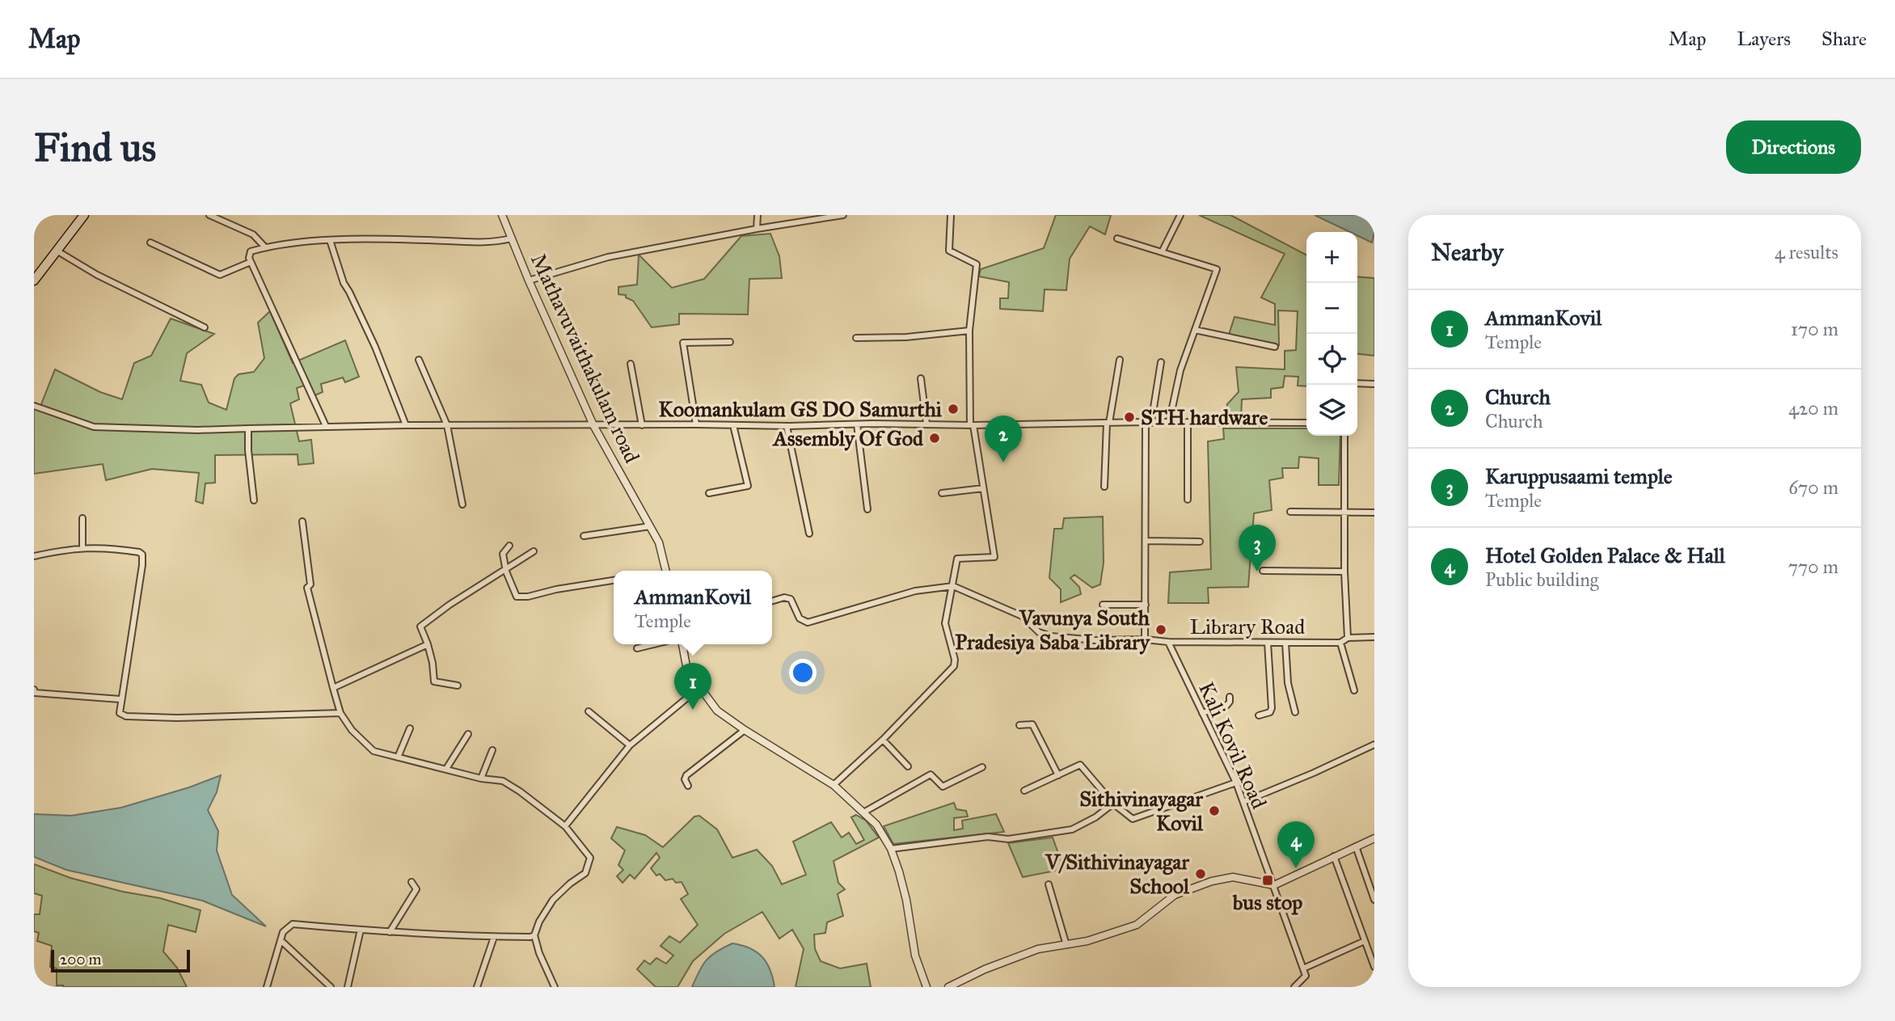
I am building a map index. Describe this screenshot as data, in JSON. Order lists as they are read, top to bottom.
{
  "streets": {
    "street": ["Mathavuvaithakulam road", "Library Road", "Kali Kovil Road"]
  },
  "crossings": [
    ["Library Road", "Kali Kovil Road"]
  ],
  "places": {
    "other": [
      "Koomankulam GS DO Samurthi",
      "STH hardware",
      "Assembly Of God",
      "Vavunya South Pradesiya Saba Library",
      "Sithivinayagar Kovil",
      "V/Sithivinayagar School"
    ],
    "transit": ["bus stop"]
  },
  "scale_bar": "200 m",
  "page": {
    "header": "Map",
    "nav": ["Map", "Layers", "Share"],
    "buttons": "Directions",
    "title": "Find us",
    "heading": ["Nearby", "4 results"],
    "map_buttons": ["+", "−"],
    "list": [
      {
        "mark": "1",
        "name": "AmmanKovil",
        "note": "Temple",
        "value": "170 m"
      },
      {
        "mark": "2",
        "name": "Church",
        "note": "Church",
        "value": "420 m"
      },
      {
        "mark": "3",
        "name": "Karuppusaami temple",
        "note": "Temple",
        "value": "670 m"
      },
      {
        "mark": "4",
        "name": "Hotel Golden Palace & Hall",
        "note": "Public building",
        "value": "770 m"
      }
    ],
    "pins": [
      "2",
      "3",
      "1",
      "4"
    ],
    "popup": ["AmmanKovil", "Temple"],
    "scale": "200 m"
  }
}
